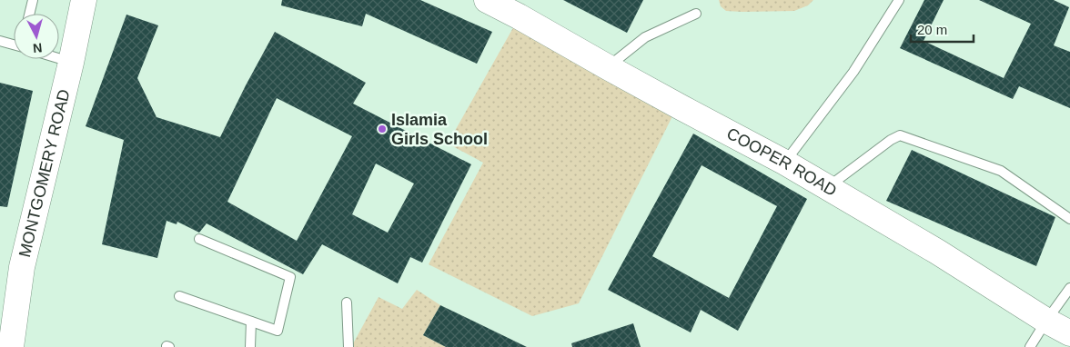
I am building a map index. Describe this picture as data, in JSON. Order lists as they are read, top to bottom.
{
  "streets": {
    "main road": ["COOPER ROAD", "MONTGOMERY ROAD"]
  },
  "places": ["Islamia Girls School"],
  "scale_bar": "20 m",
  "north": "bottom"
}
